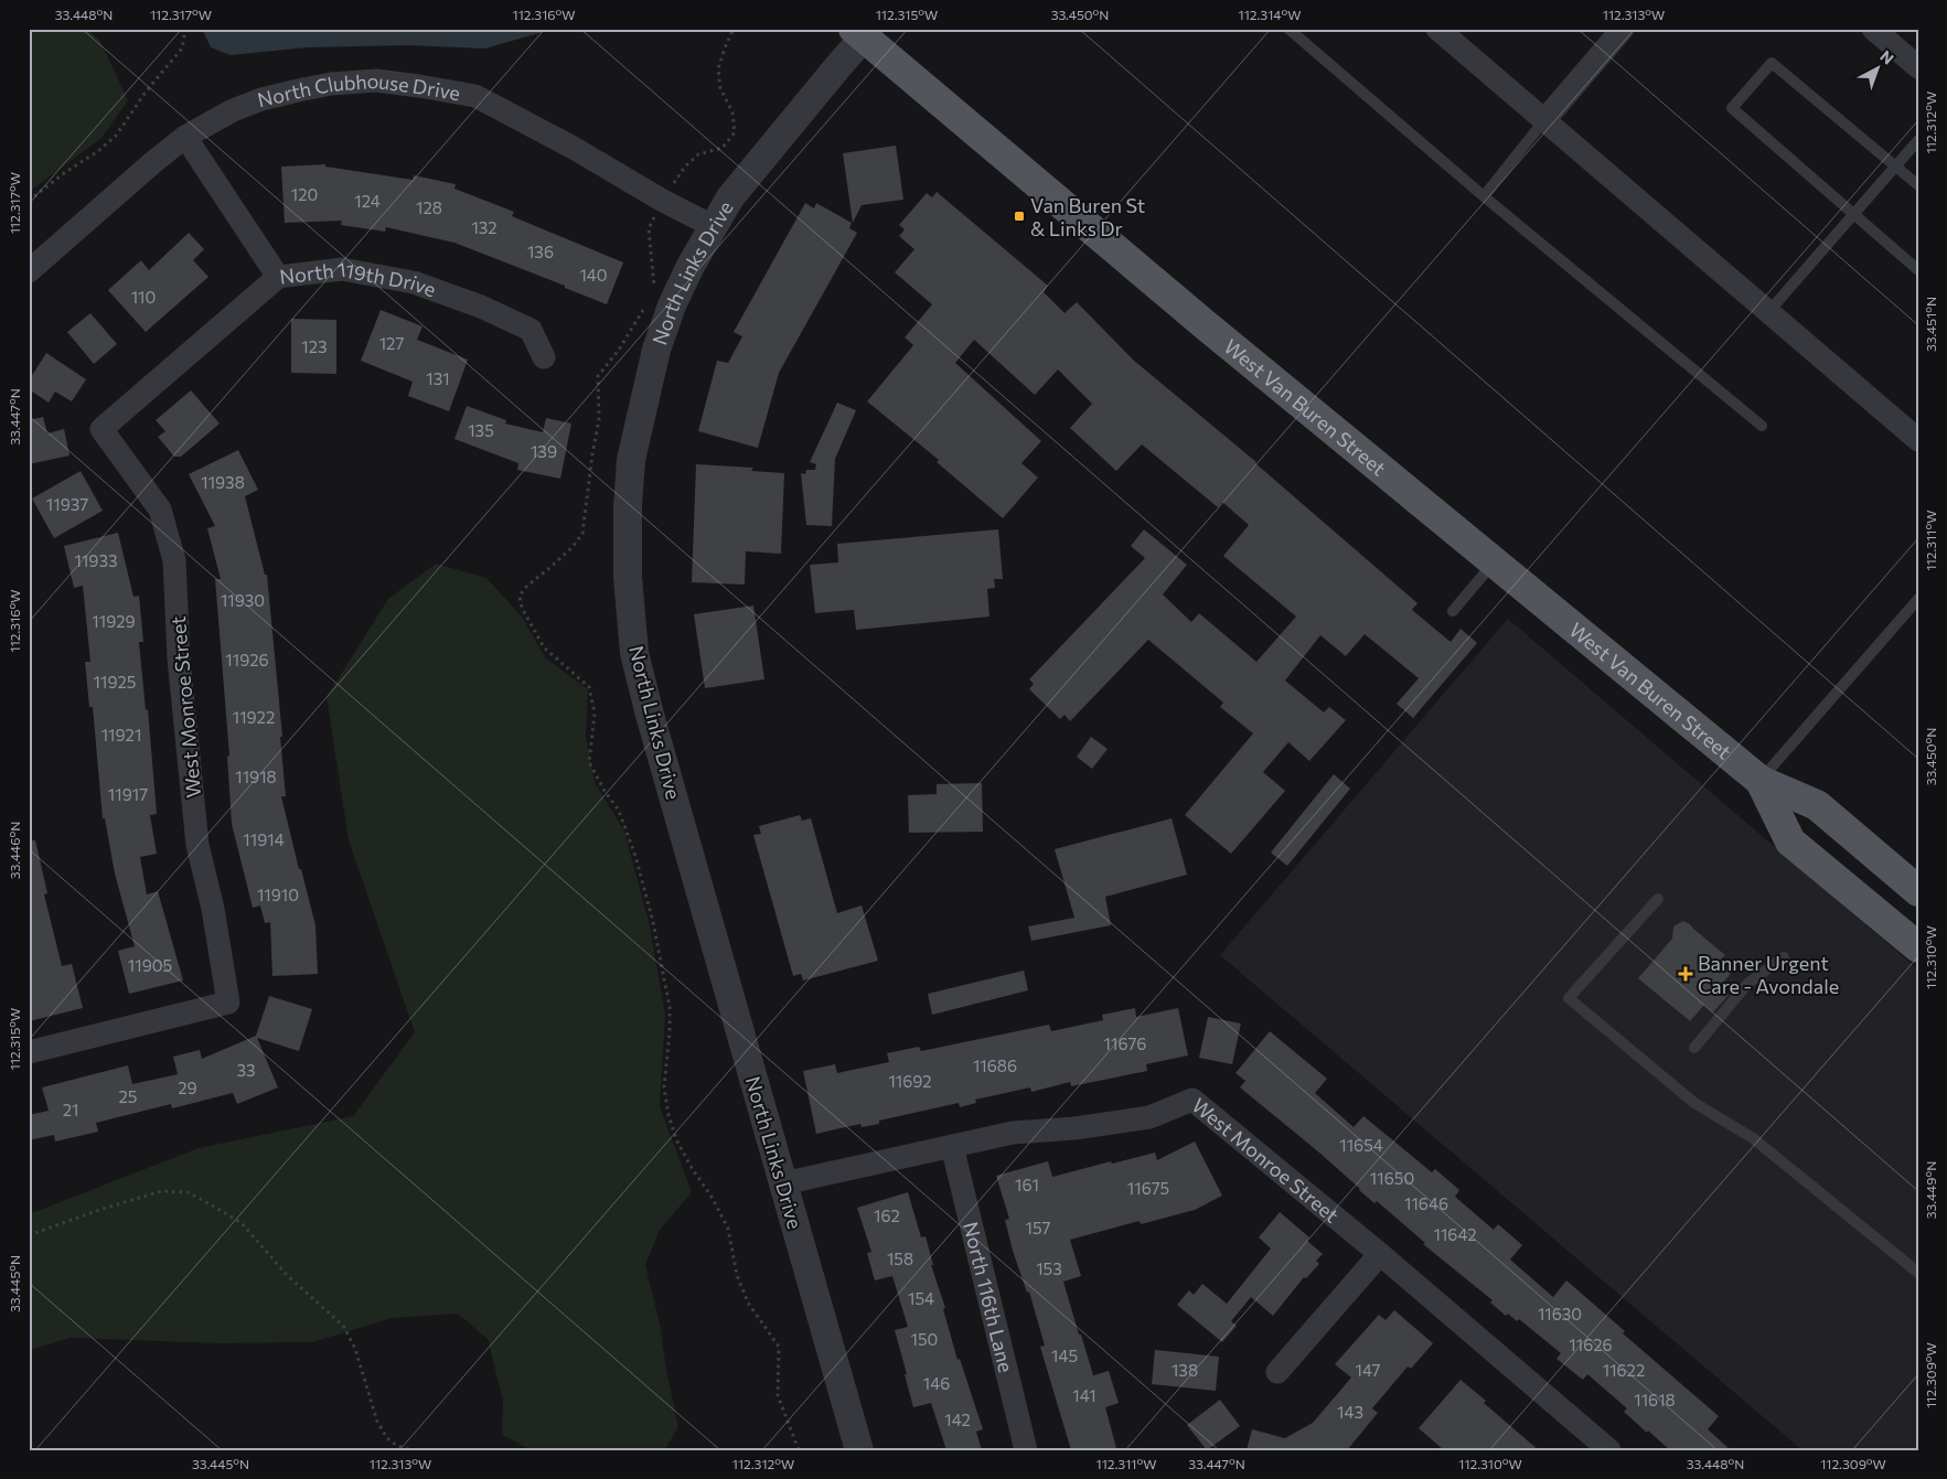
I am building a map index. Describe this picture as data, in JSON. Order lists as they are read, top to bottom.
{
  "streets": {
    "main road": ["West Van Buren Street"],
    "street": [
      "North Clubhouse Drive",
      "North Links Drive",
      "North 119th Drive",
      "West Monroe Street",
      "North 116th Lane"
    ]
  },
  "crossings": [
    ["North Clubhouse Drive", "North Links Drive"],
    ["North Links Drive", "West Van Buren Street"],
    ["North Links Drive", "West Monroe Street"],
    ["North 119th Drive", "West Monroe Street"],
    ["West Monroe Street", "North 116th Lane"]
  ],
  "places": {
    "transit": ["Van Buren St & Links Dr"],
    "health": ["Banner Urgent Care - Avondale"]
  },
  "house_numbers": [
    "120",
    "124",
    "128",
    "132",
    "136",
    "140",
    "110",
    "127",
    "123",
    "131",
    "135",
    "139",
    "11938",
    "11937",
    "11933",
    "11930",
    "11929",
    "11926",
    "11925",
    "11922",
    "11921",
    "11918",
    "11917",
    "11914",
    "11910",
    "11905",
    "11676",
    "11686",
    "33",
    "11692",
    "29",
    "25",
    "21",
    "11654",
    "11650",
    "161",
    "11675",
    "11646",
    "162",
    "157",
    "11642",
    "158",
    "153",
    "154",
    "11630",
    "150",
    "11626",
    "145",
    "138",
    "147",
    "11622",
    "146",
    "141",
    "11618",
    "143",
    "142"
  ],
  "north": "top right",
  "coordinates": [
    "33.448°N",
    "112.317°W",
    "112.316°W",
    "112.315°W",
    "33.450°N",
    "112.314°W",
    "112.313°W",
    "112.312°W",
    "33.451°N",
    "33.447°N",
    "112.311°W",
    "33.446°N",
    "112.310°W",
    "33.449°N",
    "33.445°N",
    "112.309°W"
  ]
}
